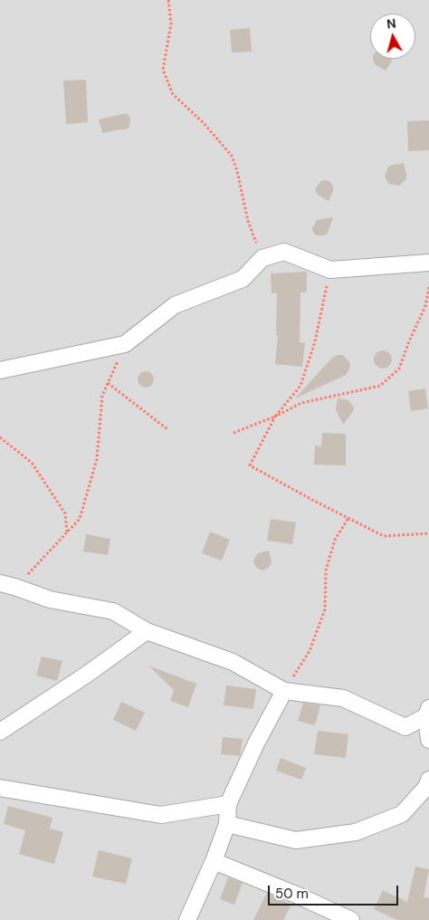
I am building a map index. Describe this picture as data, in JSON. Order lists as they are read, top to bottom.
{
  "scale_bar": "50 m",
  "north": "top"
}
